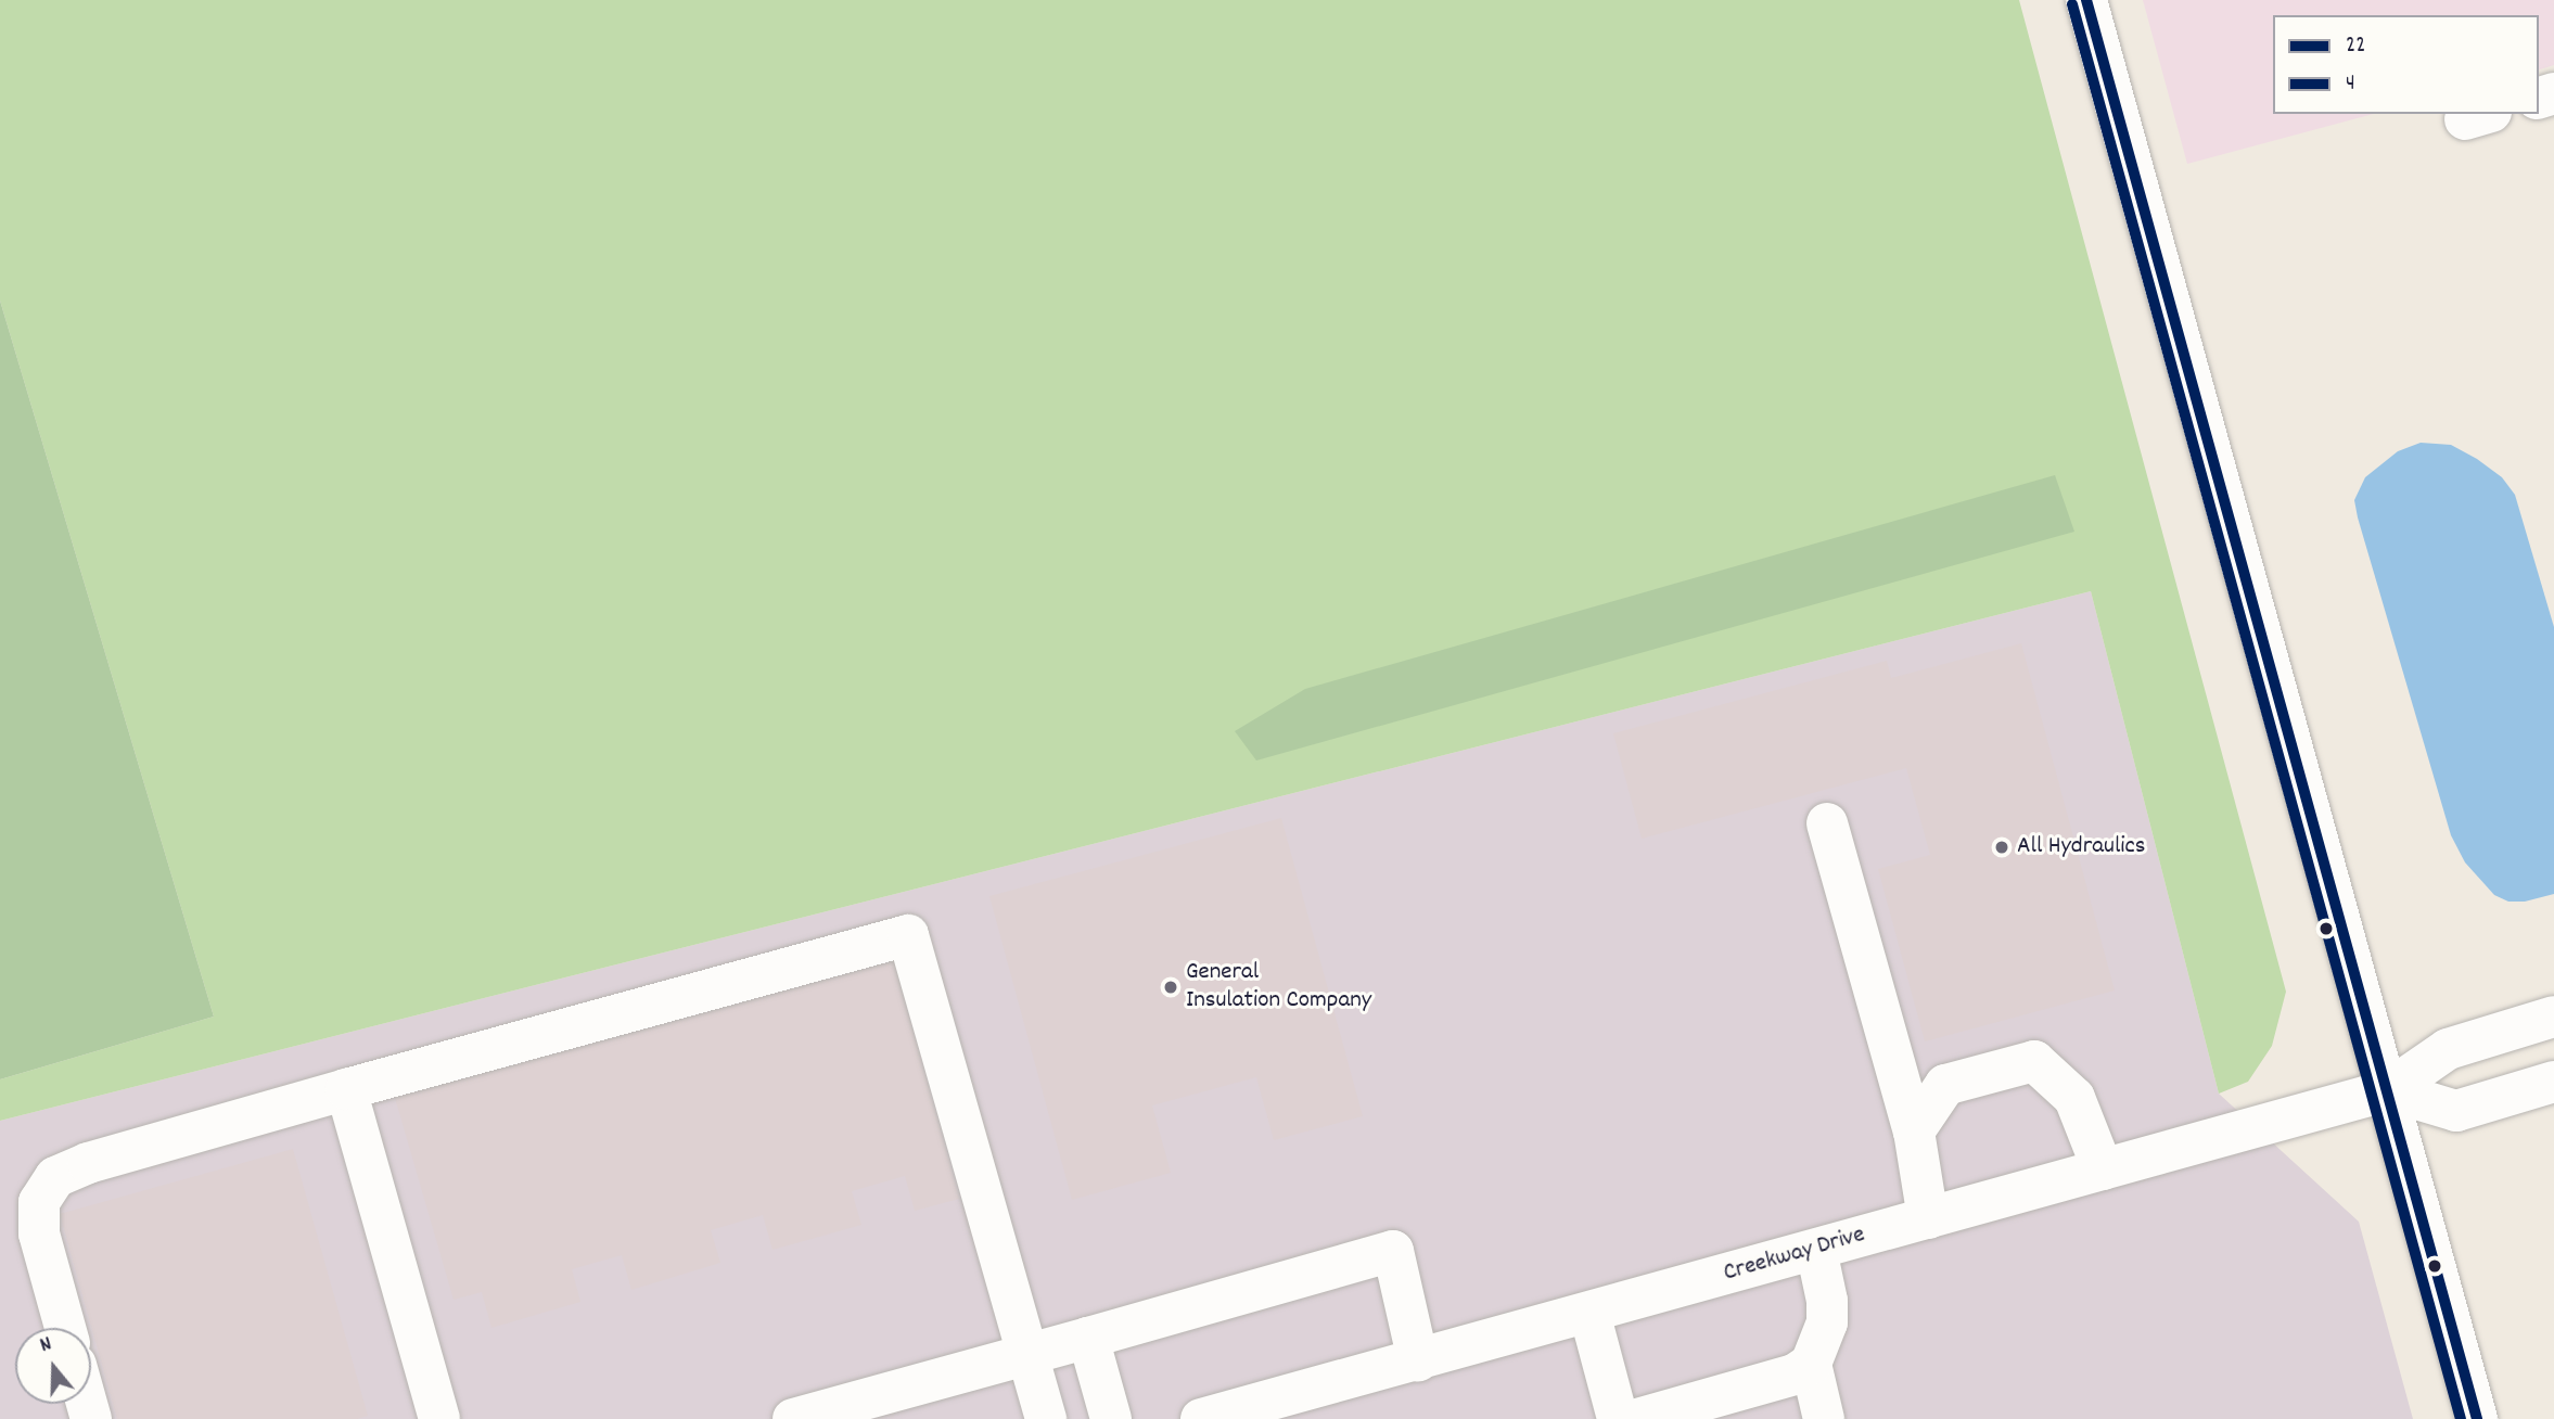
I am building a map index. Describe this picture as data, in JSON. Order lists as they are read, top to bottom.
{
  "streets": {
    "street": ["Creekway Drive"]
  },
  "places": ["All Hydraulics", "General Insulation Company"],
  "lines": ["transit line 22", "transit line 4"],
  "legend": ["22", "4"],
  "north": "top"
}
